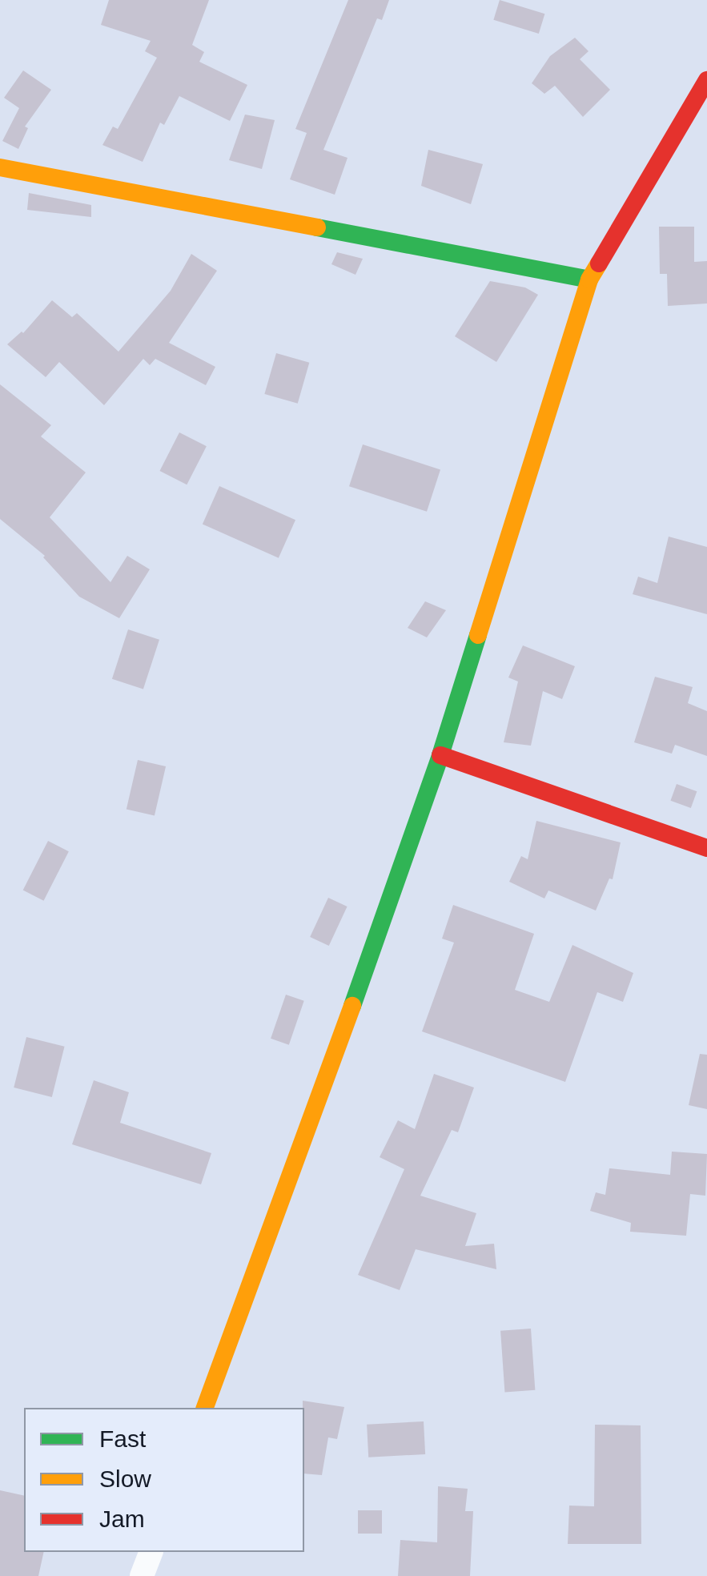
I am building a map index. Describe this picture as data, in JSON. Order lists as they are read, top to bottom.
{
  "legend": ["Fast", "Slow", "Jam"]
}
